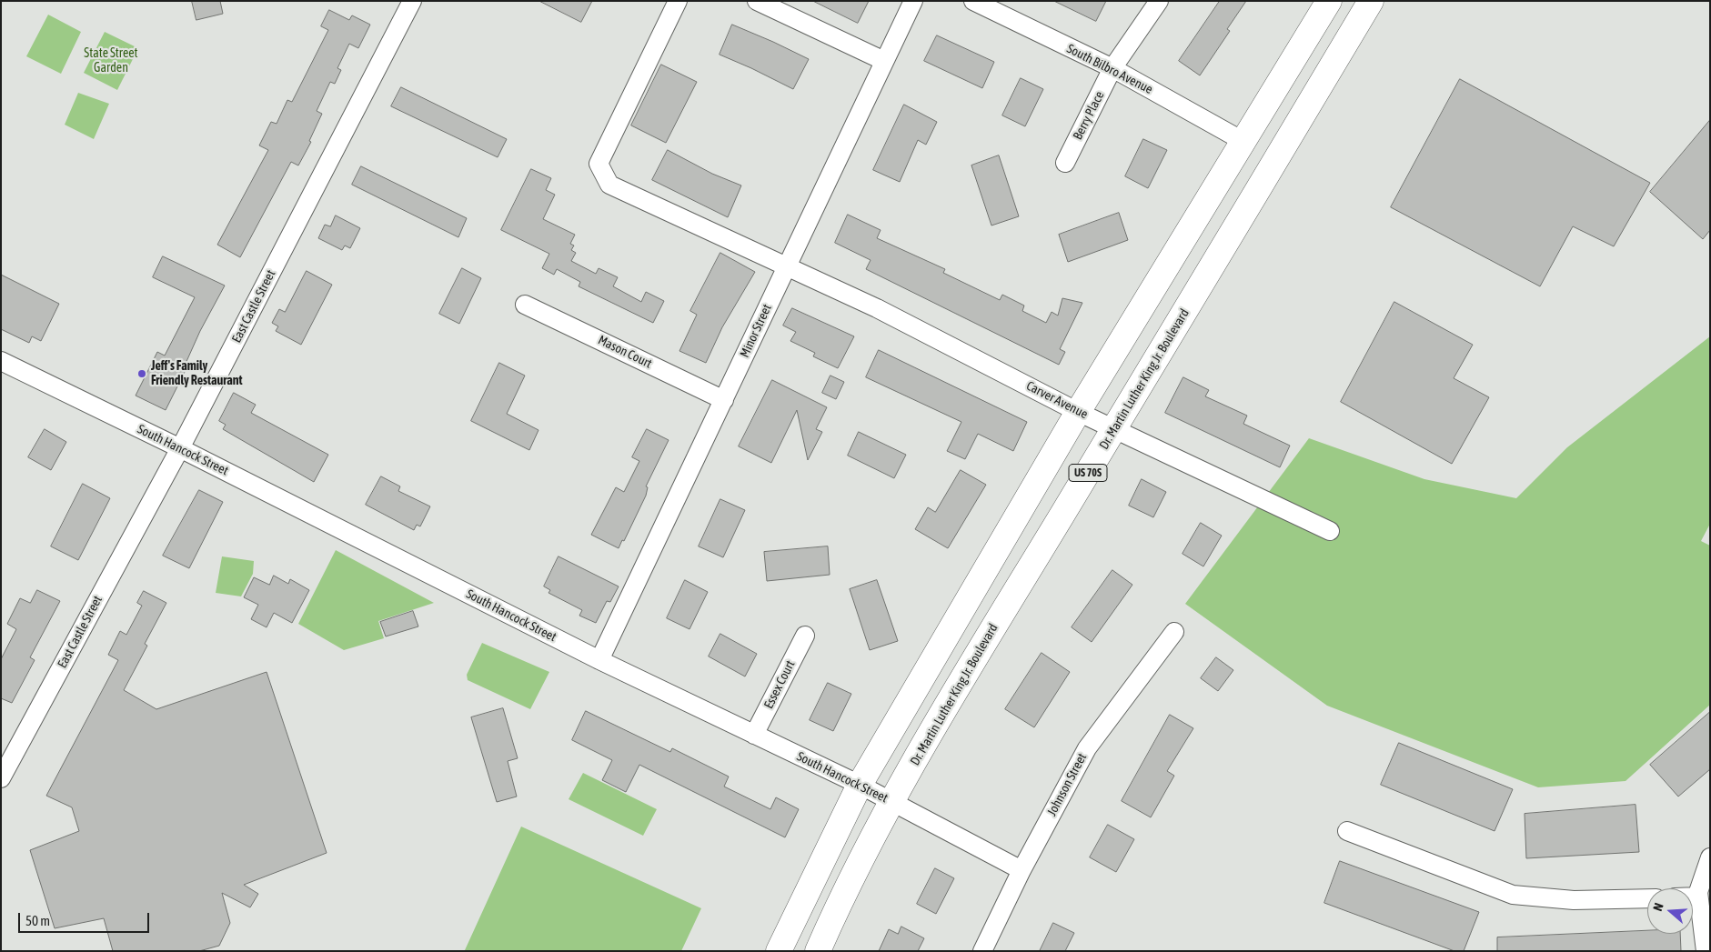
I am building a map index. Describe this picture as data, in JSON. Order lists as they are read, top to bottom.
{
  "streets": {
    "main road": ["Dr. Martin Luther King Jr. Boulevard", "US 70S"],
    "street": [
      "South Bilbro Avenue",
      "Berry Place",
      "East Castle Street",
      "Minor Street",
      "Mason Court",
      "Carver Avenue",
      "South Hancock Street",
      "Essex Court",
      "Johnson Street"
    ]
  },
  "crossings": [
    ["South Bilbro Avenue", "Berry Place"],
    ["South Bilbro Avenue", "US 70S"],
    ["East Castle Street", "South Hancock Street"],
    ["Minor Street", "Mason Court"],
    ["Minor Street", "Carver Avenue"],
    ["Minor Street", "South Hancock Street"],
    ["Dr. Martin Luther King Jr. Boulevard", "Carver Avenue"],
    ["Dr. Martin Luther King Jr. Boulevard", "South Hancock Street"],
    ["Carver Avenue", "US 70S"],
    ["South Hancock Street", "US 70S"],
    ["South Hancock Street", "Essex Court"],
    ["South Hancock Street", "Johnson Street"]
  ],
  "parks": ["State Street Garden"],
  "places": ["Jeff's Family Friendly Restaurant"],
  "scale_bar": "50 m",
  "north": "left"
}
